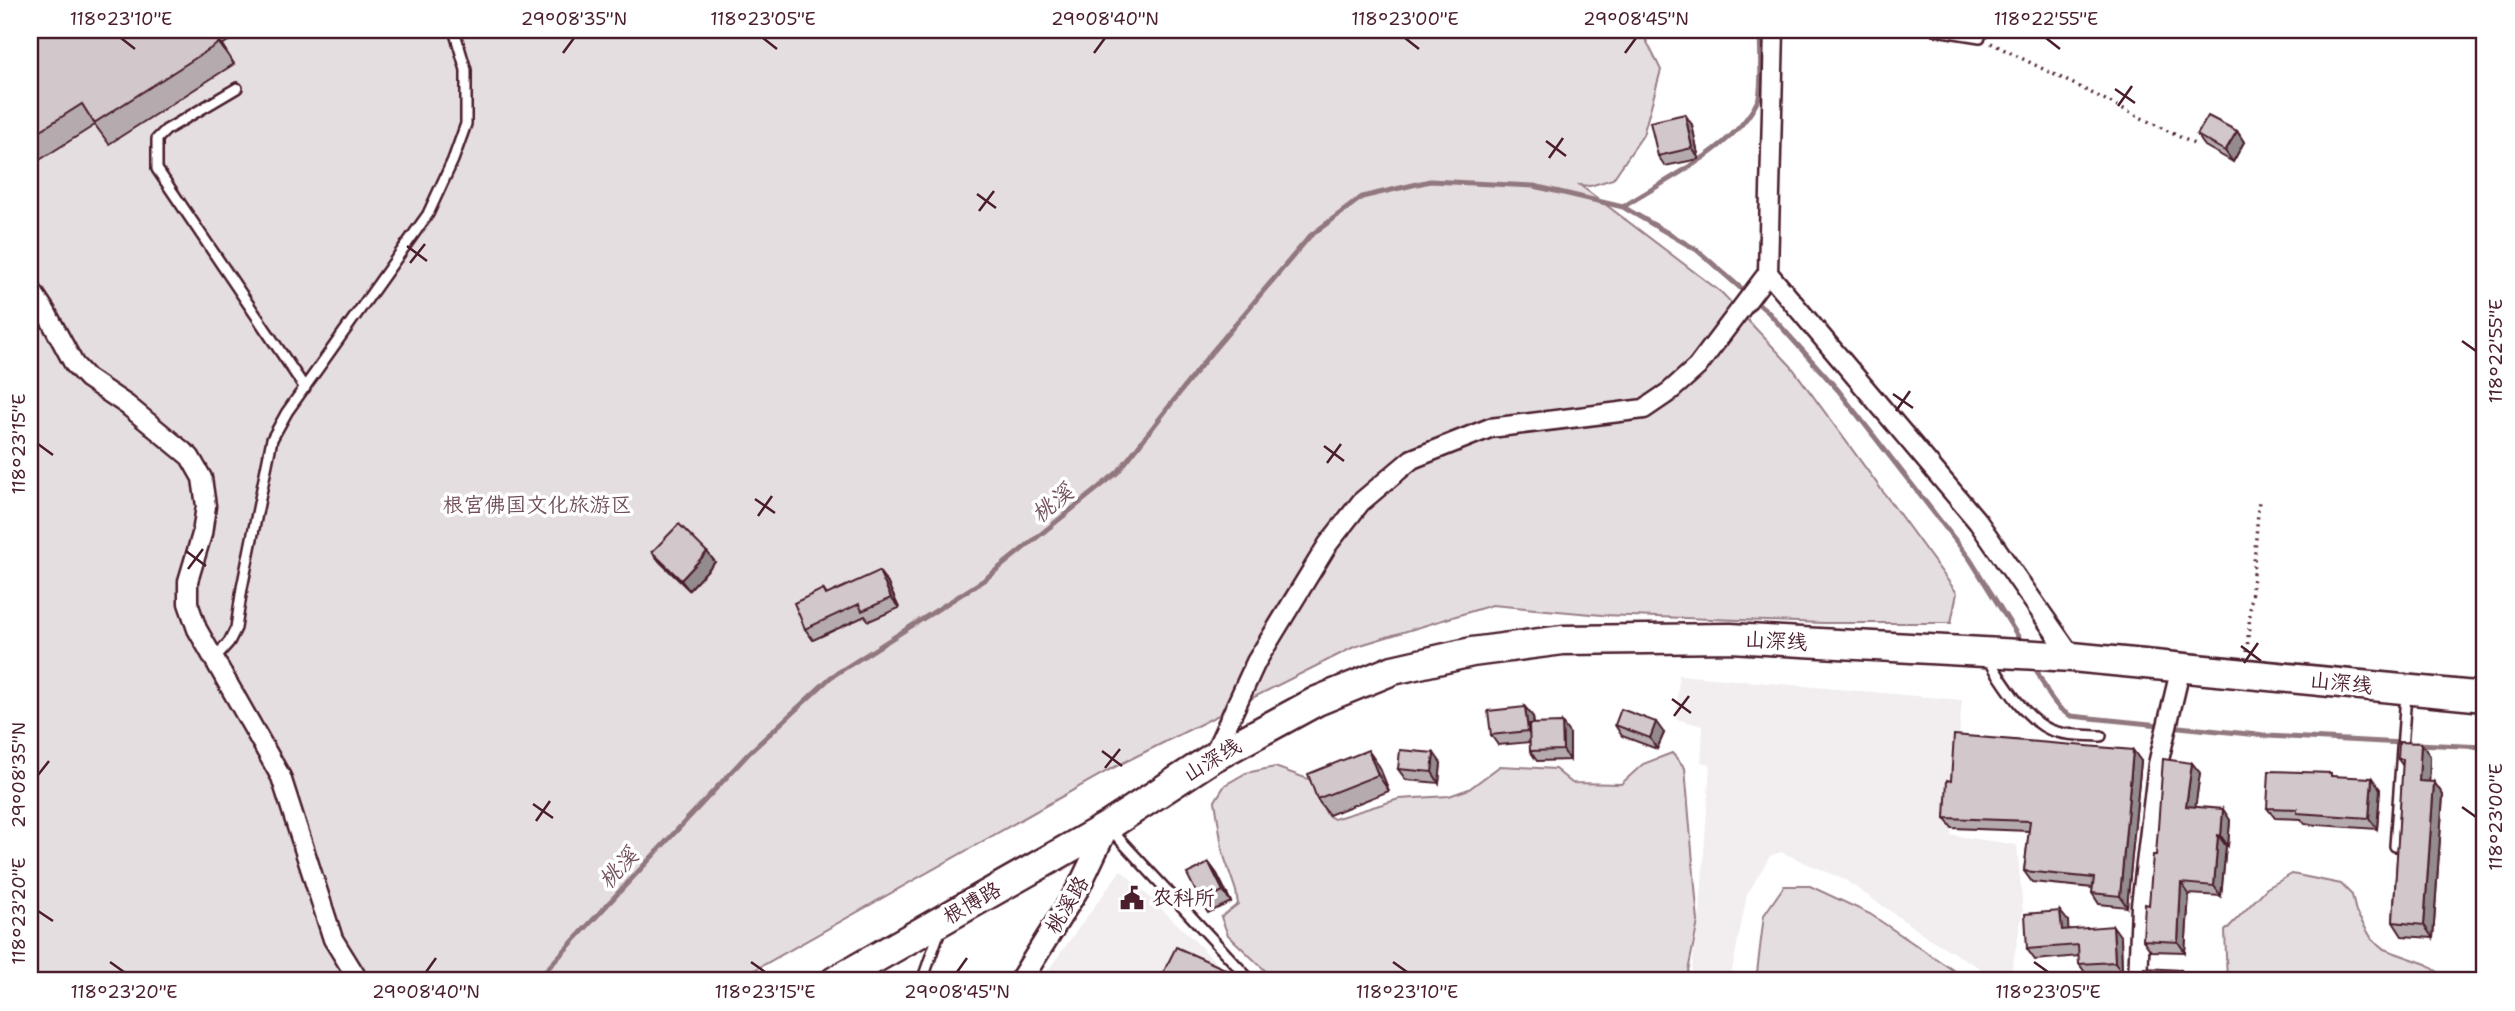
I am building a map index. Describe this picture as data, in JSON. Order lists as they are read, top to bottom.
{
  "streets": {
    "highway": ["山深线", "根博路"],
    "street": ["桃溪路"]
  },
  "crossings": [
    ["山深线", "根博路"],
    ["山深线", "桃溪路"],
    ["根博路", "桃溪路"]
  ],
  "water": ["桃溪"],
  "parks": ["根宫佛国文化旅游区"],
  "places": {
    "public building": ["农科所"]
  },
  "coordinates": [
    "118°23'10\"E",
    "29°08'35\"N",
    "118°23'05\"E",
    "29°08'40\"N",
    "118°23'00\"E",
    "29°08'45\"N",
    "118°22'55\"E",
    "118°23'15\"E",
    "118°23'20\"E"
  ]
}
